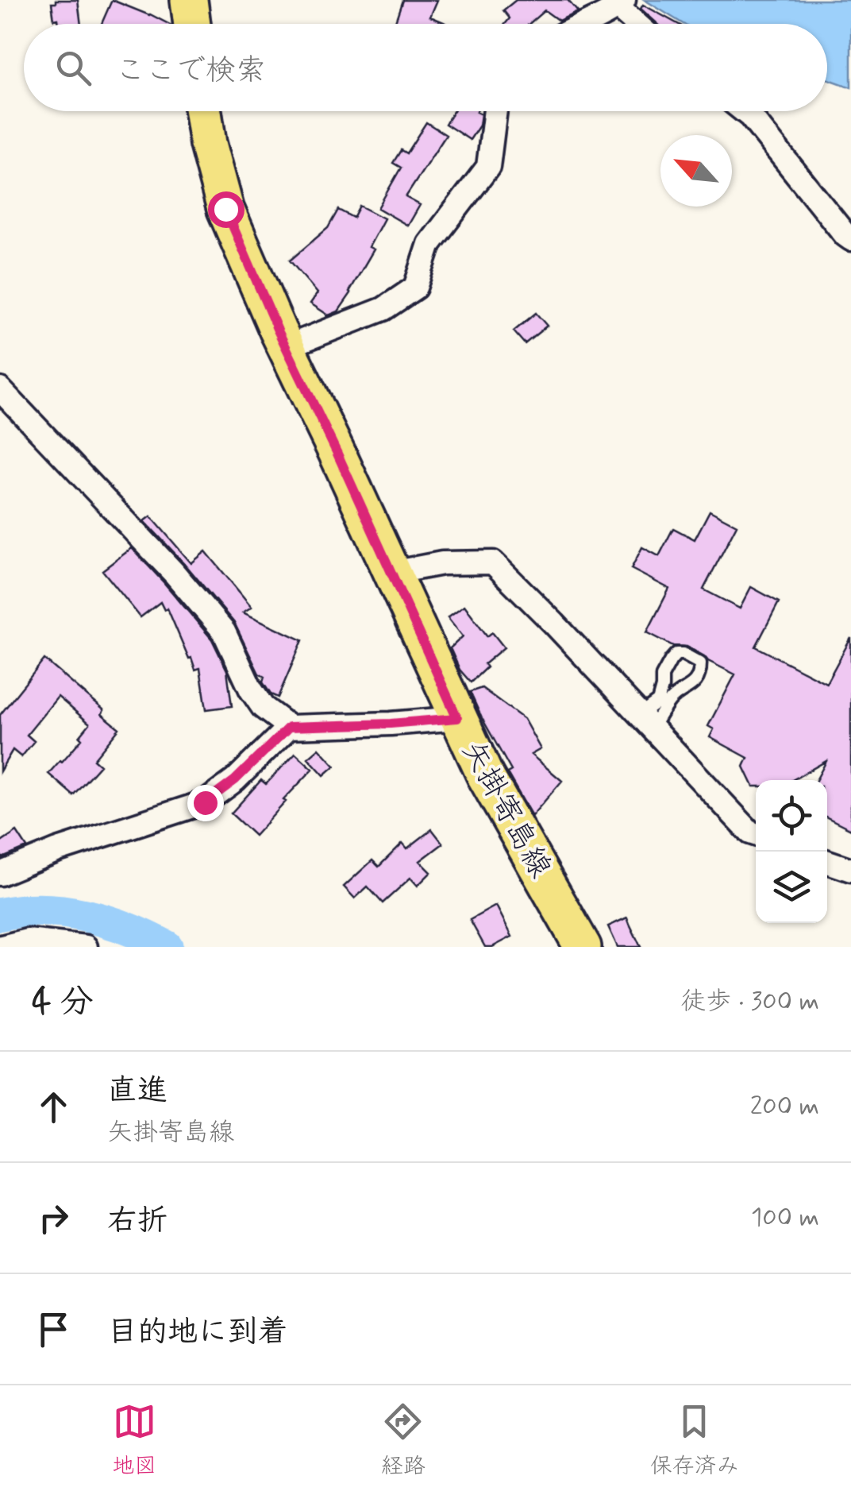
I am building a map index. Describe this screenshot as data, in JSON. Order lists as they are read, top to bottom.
{
  "streets": {
    "main road": ["矢掛寄島線"]
  },
  "north": "top left",
  "page": {
    "search": "ここで検索",
    "heading": ["4 分", "徒歩 · 300 m"],
    "list": [
      ["直進", "矢掛寄島線", "200 m"],
      ["右折", "100 m"],
      "目的地に到着"
    ],
    "nav": ["地図", "経路", "保存済み"]
  }
}
